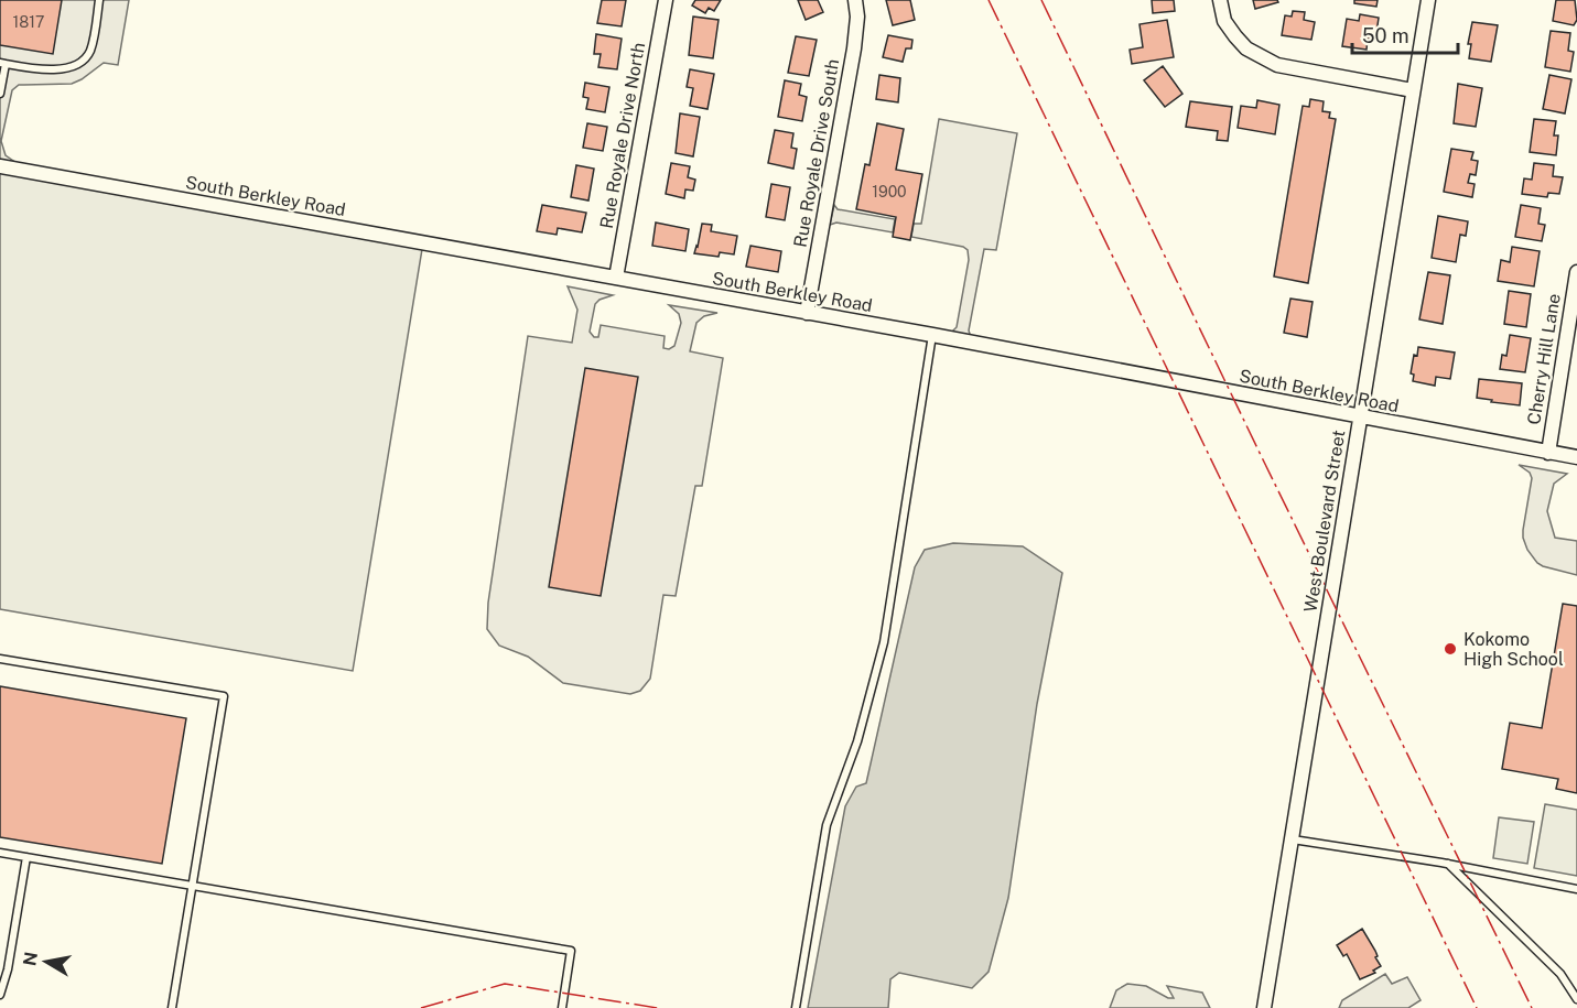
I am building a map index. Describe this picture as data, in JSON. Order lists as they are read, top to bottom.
{
  "streets": {
    "street": [
      "Rue Royale Drive North",
      "Rue Royale Drive South",
      "South Berkley Road",
      "Cherry Hill Lane",
      "West Boulevard Street"
    ]
  },
  "crossings": [
    ["Rue Royale Drive North", "South Berkley Road"],
    ["Rue Royale Drive South", "South Berkley Road"],
    ["South Berkley Road", "Cherry Hill Lane"],
    ["South Berkley Road", "West Boulevard Street"]
  ],
  "places": ["Kokomo High School"],
  "house_numbers": ["1817", "1900"],
  "scale_bar": "50 m",
  "north": "left"
}
